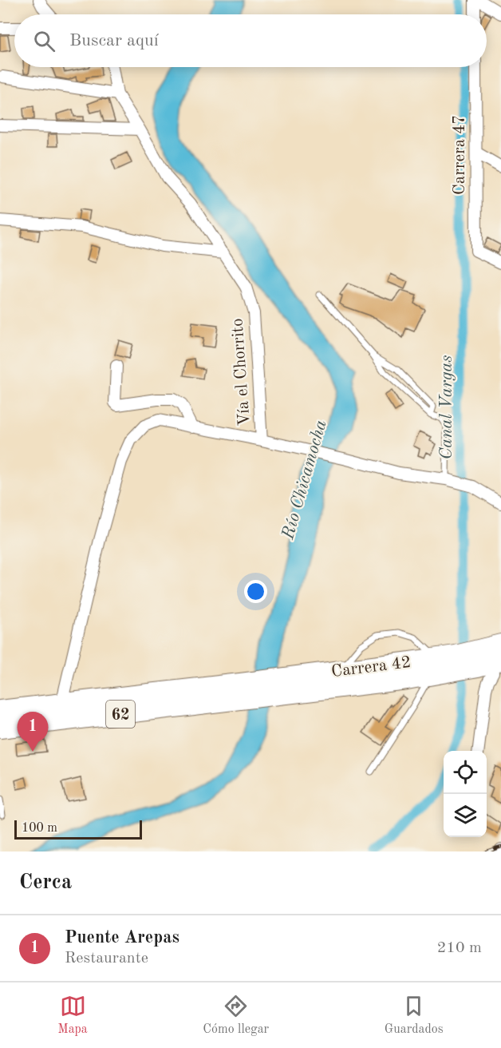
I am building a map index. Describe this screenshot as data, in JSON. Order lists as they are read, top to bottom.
{
  "streets": {
    "highway": ["Carrera 42", "62"],
    "street": ["Carrera 47", "Vía el Chorrito"]
  },
  "crossings": [
    ["Carrera 42", "62"]
  ],
  "water": ["Canal Vargas", "Río Chicamocha"],
  "scale_bar": "100 m",
  "page": {
    "search": "Buscar aquí",
    "pins": "1",
    "scale": "100 m",
    "heading": "Cerca",
    "list": [
      {
        "mark": "1",
        "name": "Puente Arepas",
        "note": "Restaurante",
        "value": "210 m"
      }
    ],
    "nav": ["Mapa", "Cómo llegar", "Guardados"]
  }
}
